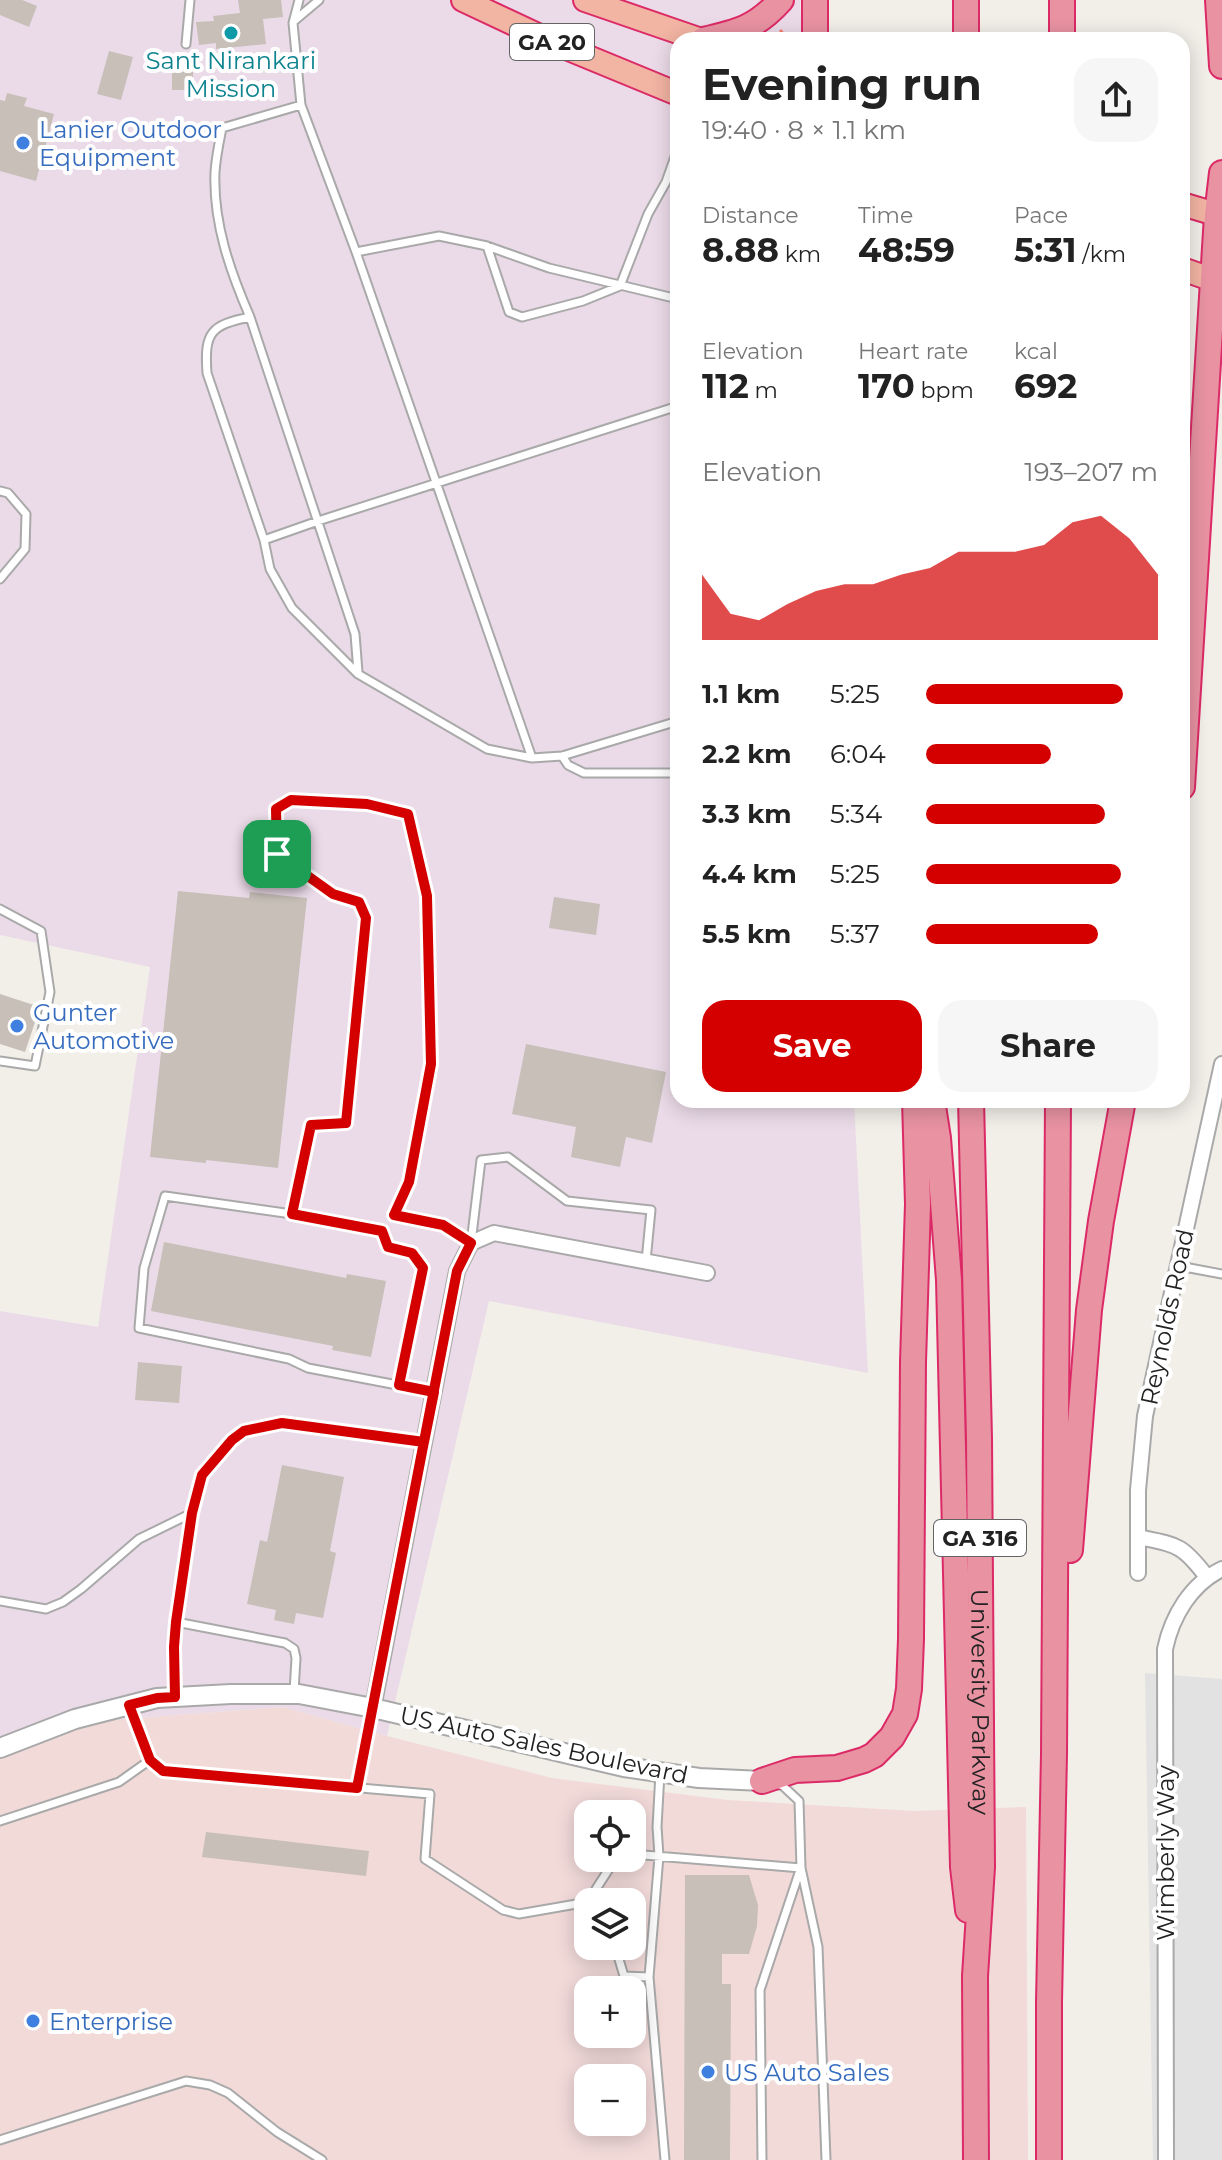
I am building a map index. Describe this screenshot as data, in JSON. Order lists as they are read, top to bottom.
{
  "streets": {
    "highway": ["GA 20", "GA 316", "University Parkway"],
    "street": ["Reynolds Road", "US Auto Sales Boulevard", "Wimberly Way"]
  },
  "places": [
    "Sant Nirankari Mission",
    "Lanier Outdoor Equipment",
    "Gunter Automotive",
    "Enterprise",
    "US Auto Sales"
  ],
  "page": {
    "heading": ["Evening run", "19:40 · 8 × 1.1 km"],
    "stats": [
      ["Distance", "8.88 km"],
      ["Time", "48:59"],
      ["Pace", "5:31 /km"],
      ["Elevation", "112 m"],
      ["Heart rate", "170 bpm"],
      ["kcal", "692"]
    ],
    "chart": ["Elevation", "193–207 m"],
    "list": [
      {
        "name": "1.1 km",
        "note": "5:25"
      },
      {
        "name": "2.2 km",
        "note": "6:04"
      },
      {
        "name": "3.3 km",
        "note": "5:34"
      },
      {
        "name": "4.4 km",
        "note": "5:25"
      },
      {
        "name": "5.5 km",
        "note": "5:37"
      }
    ],
    "buttons": ["Save", "Share"],
    "map_buttons": ["+", "−"]
  }
}
